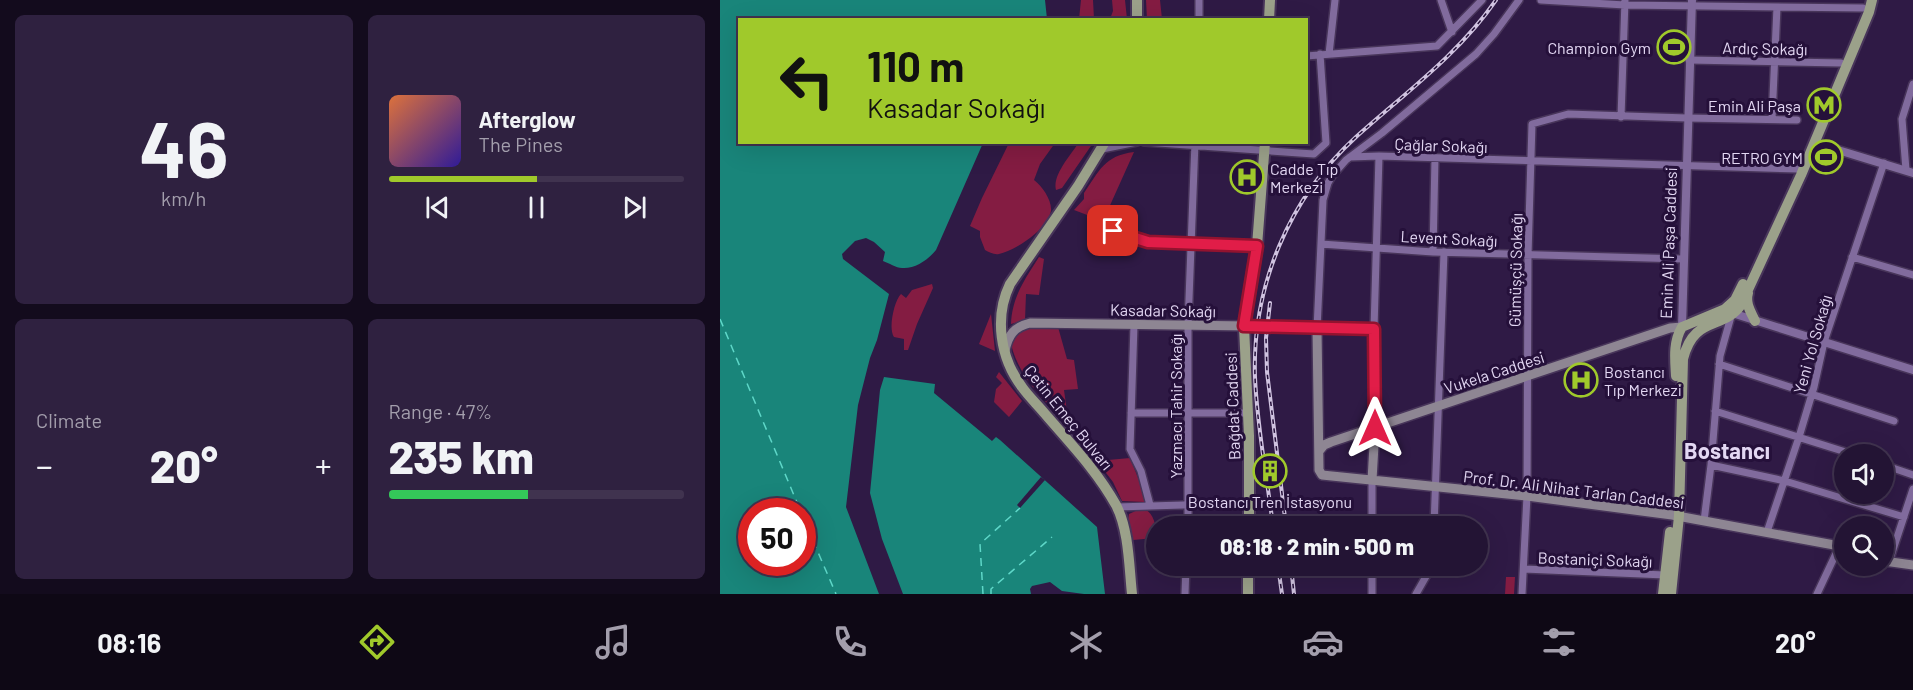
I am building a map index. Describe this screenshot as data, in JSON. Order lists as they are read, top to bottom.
{
  "streets": {
    "main road": [
      "Emin Ali Paşa Caddesi",
      "Kasadar Sokağı",
      "Vukela Caddesi",
      "Bağdat Caddesi",
      "Çetin Emeç Bulvarı",
      "Prof. Dr. Ali Nihat Tarlan Caddesi"
    ],
    "street": [
      "Ardıç Sokağı",
      "Çağlar Sokağı",
      "Levent Sokağı",
      "Gümüşçü Sokağı",
      "Yeni Yol Sokağı",
      "Yazmacı Tahir Sokağı",
      "Bostaniçi Sokağı"
    ]
  },
  "crossings": [
    ["Ardıç Sokağı", "Emin Ali Paşa Caddesi"],
    ["Çağlar Sokağı", "Emin Ali Paşa Caddesi"],
    ["Çağlar Sokağı", "Gümüşçü Sokağı"],
    ["Levent Sokağı", "Emin Ali Paşa Caddesi"],
    ["Levent Sokağı", "Gümüşçü Sokağı"],
    ["Emin Ali Paşa Caddesi", "Vukela Caddesi"],
    ["Emin Ali Paşa Caddesi", "Prof. Dr. Ali Nihat Tarlan Caddesi"],
    ["Emin Ali Paşa Caddesi", "Bostaniçi Sokağı"],
    ["Gümüşçü Sokağı", "Vukela Caddesi"],
    ["Gümüşçü Sokağı", "Prof. Dr. Ali Nihat Tarlan Caddesi"],
    ["Gümüşçü Sokağı", "Bostaniçi Sokağı"],
    ["Kasadar Sokağı", "Yazmacı Tahir Sokağı"],
    ["Kasadar Sokağı", "Bağdat Caddesi"],
    ["Kasadar Sokağı", "Çetin Emeç Bulvarı"],
    ["Yeni Yol Sokağı", "Prof. Dr. Ali Nihat Tarlan Caddesi"],
    ["Vukela Caddesi", "Prof. Dr. Ali Nihat Tarlan Caddesi"]
  ],
  "districts": ["Bostancı"],
  "places": {
    "sports": ["Champion Gym", "RETRO GYM"],
    "metro station": ["Emin Ali Paşa"],
    "hospital": ["Cadde Tıp Merkezi", "Bostancı Tıp Merkezi"],
    "building": ["Bostancı Tren İstasyonu"]
  },
  "page": {
    "tile": [
      ["46", "km/h"],
      "Climate",
      ["Range · 47%", "235 km"]
    ],
    "turn": ["110 m", "Kasadar Sokağı"],
    "song": ["Afterglow", "The Pines"],
    "heat": ["−", "20°", "+"],
    "limit": "50",
    "trip": "08:18 · 2 min · 500 m",
    "tabs": ["08:16", "20°"]
  }
}
